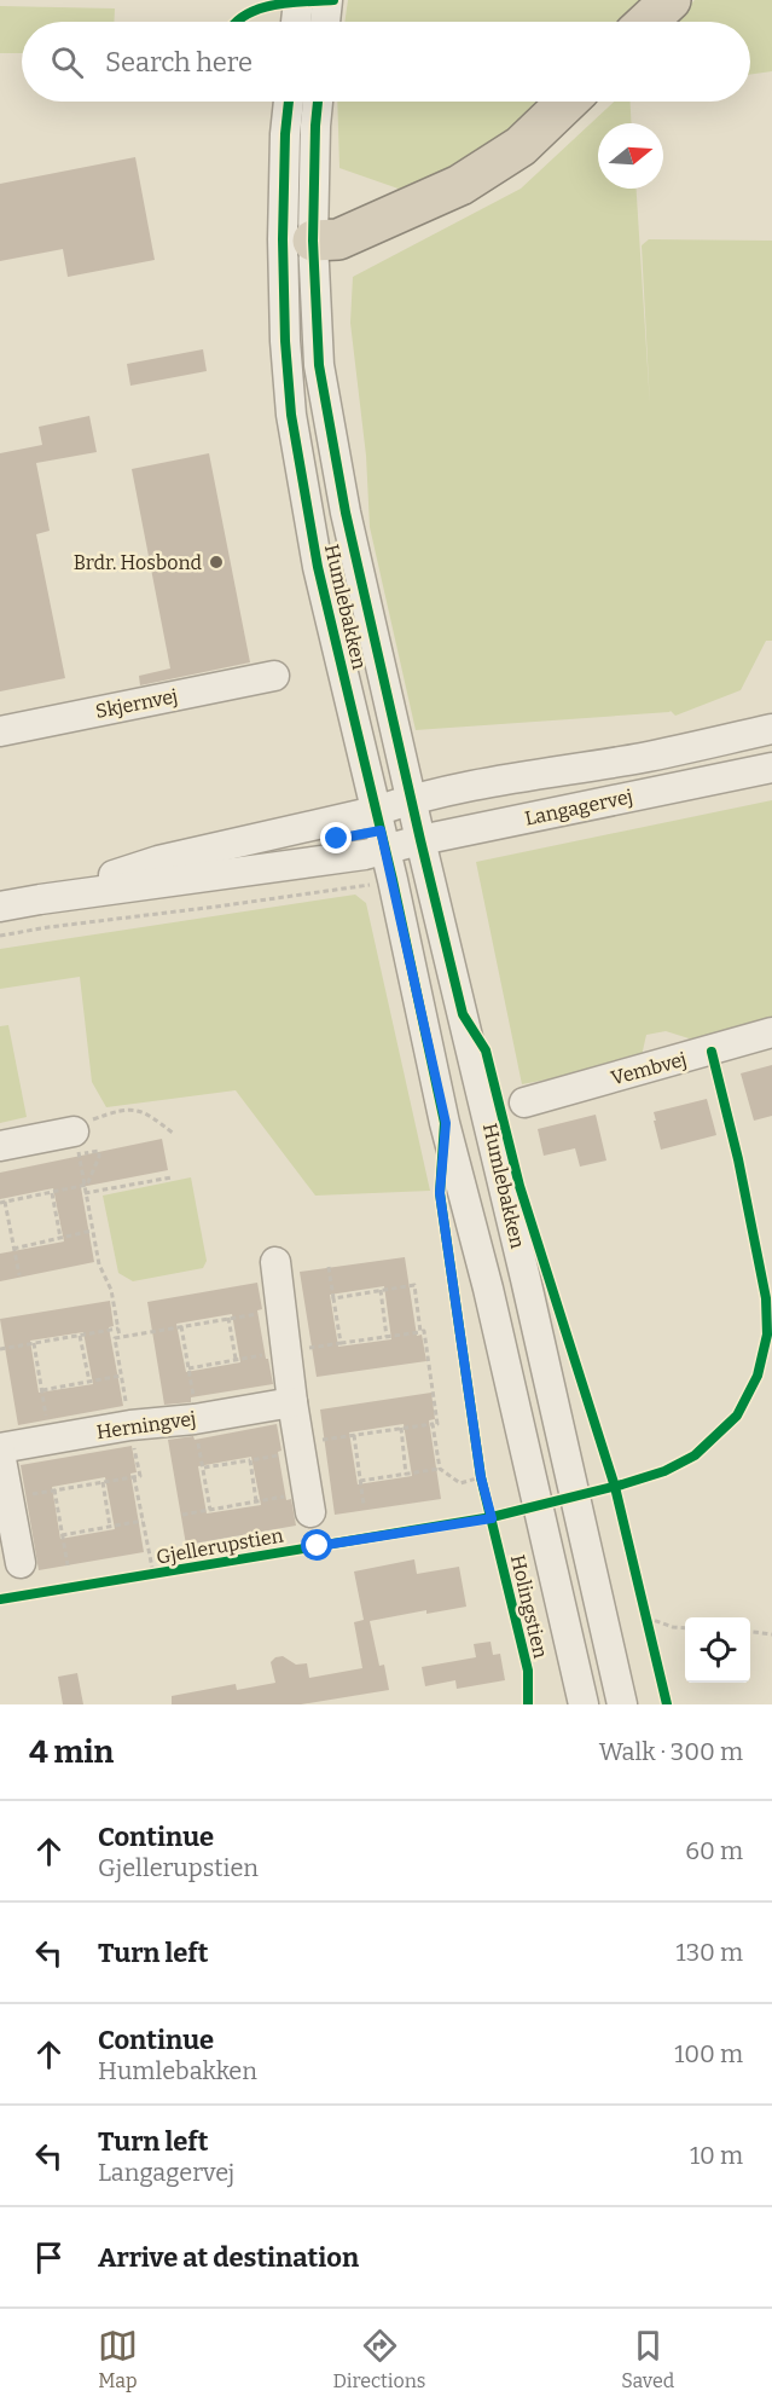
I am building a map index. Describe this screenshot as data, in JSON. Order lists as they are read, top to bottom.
{
  "streets": {
    "street": [
      "Humlebakken",
      "Skjernvej",
      "Langagervej",
      "Vembvej",
      "Herningvej"
    ],
    "cycle path": ["Gjellerupstien", "Holingstien"]
  },
  "crossings": [
    ["Humlebakken", "Langagervej"]
  ],
  "places": ["Brdr. Hosbond"],
  "north": "right",
  "page": {
    "search": "Search here",
    "heading": ["4 min", "Walk · 300 m"],
    "list": [
      ["Continue", "Gjellerupstien", "60 m"],
      ["Turn left", "130 m"],
      ["Continue", "Humlebakken", "100 m"],
      ["Turn left", "Langagervej", "10 m"],
      "Arrive at destination"
    ],
    "nav": ["Map", "Directions", "Saved"]
  }
}
